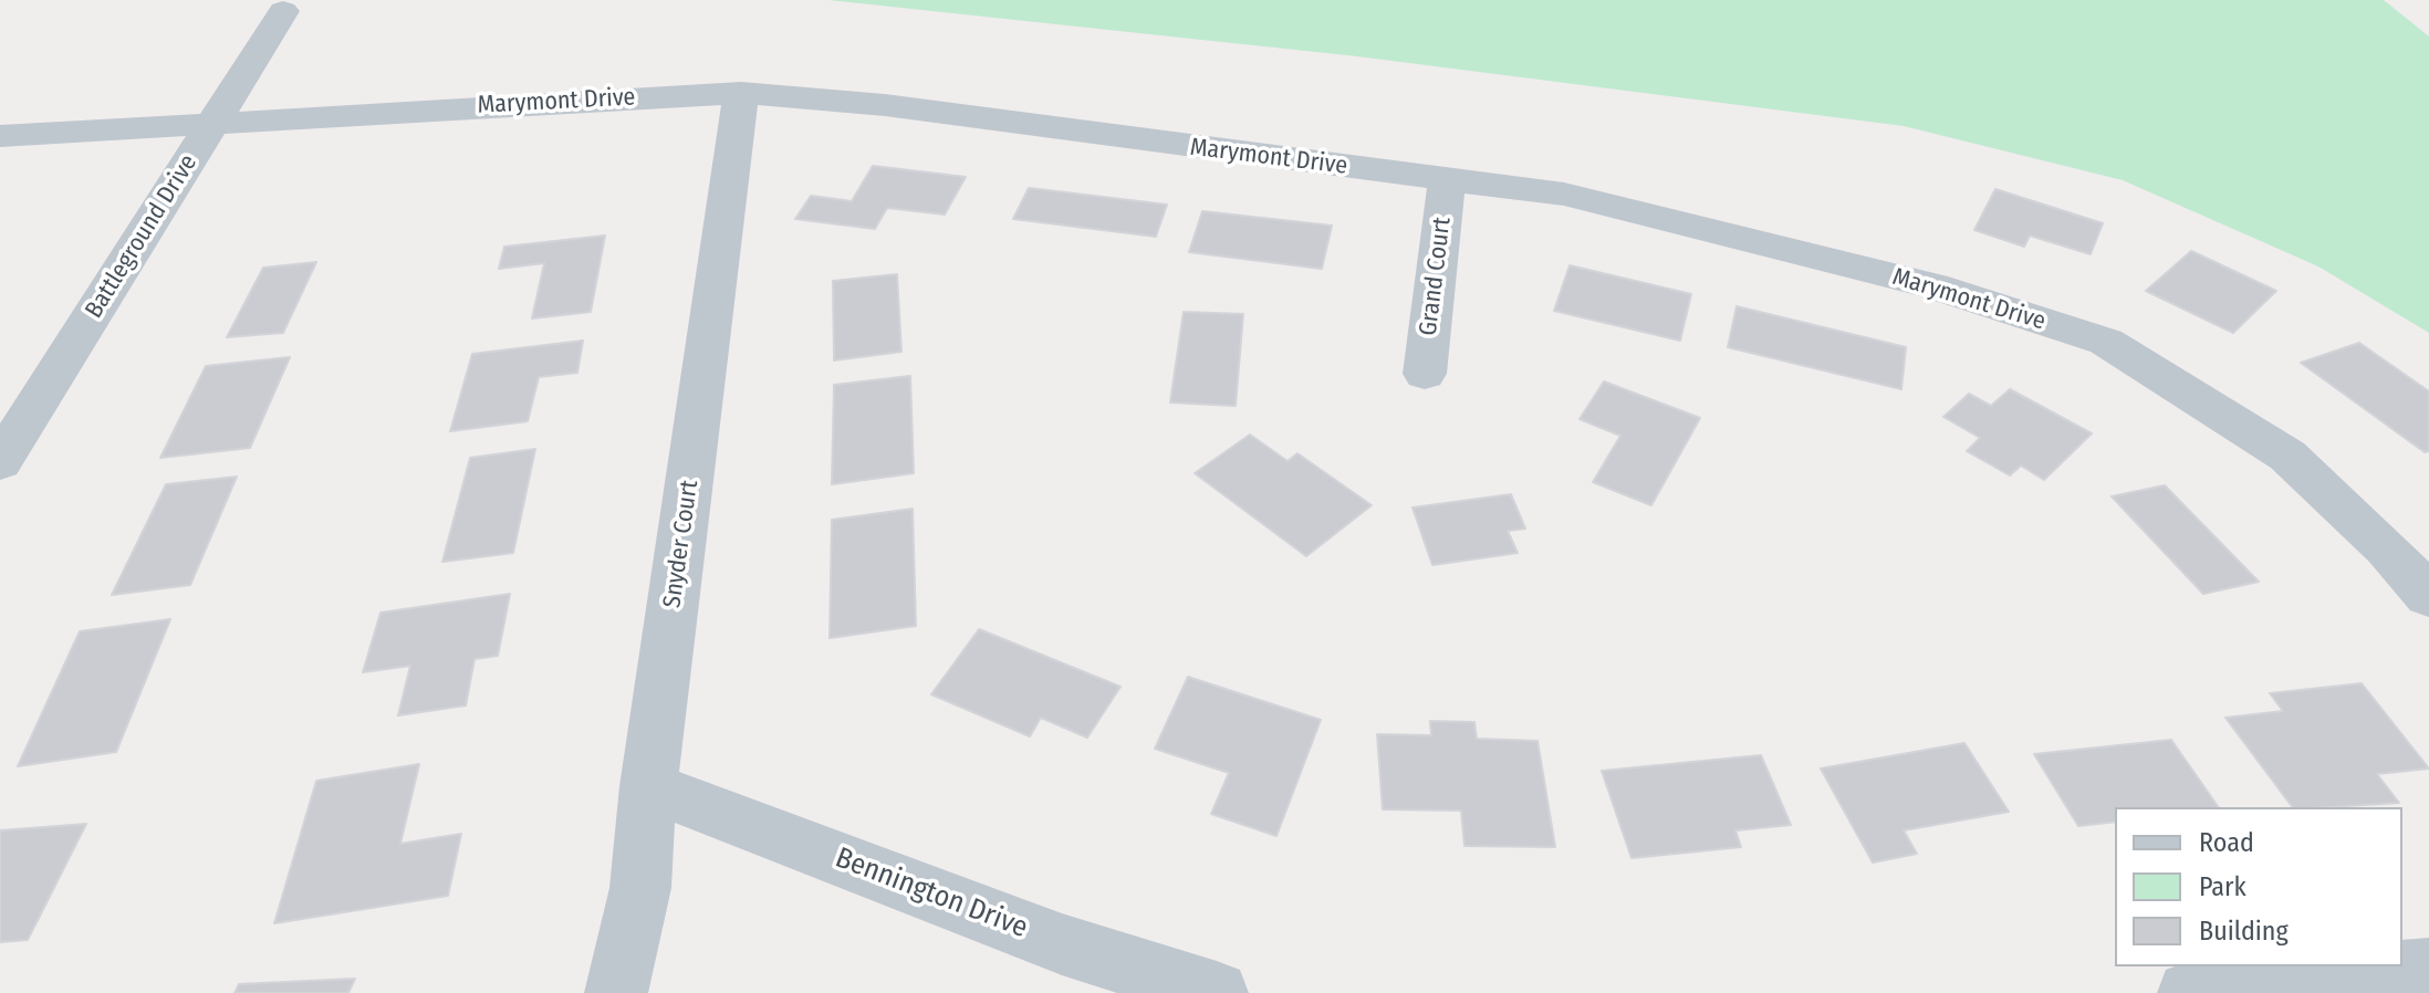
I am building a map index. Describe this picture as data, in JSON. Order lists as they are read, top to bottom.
{
  "streets": {
    "street": [
      "Marymont Drive",
      "Battleground Drive",
      "Grand Court",
      "Snyder Court",
      "Bennington Drive"
    ]
  },
  "crossings": [
    ["Marymont Drive", "Battleground Drive"],
    ["Marymont Drive", "Grand Court"],
    ["Marymont Drive", "Snyder Court"],
    ["Snyder Court", "Bennington Drive"]
  ],
  "legend": ["Road", "Park", "Building"]
}
